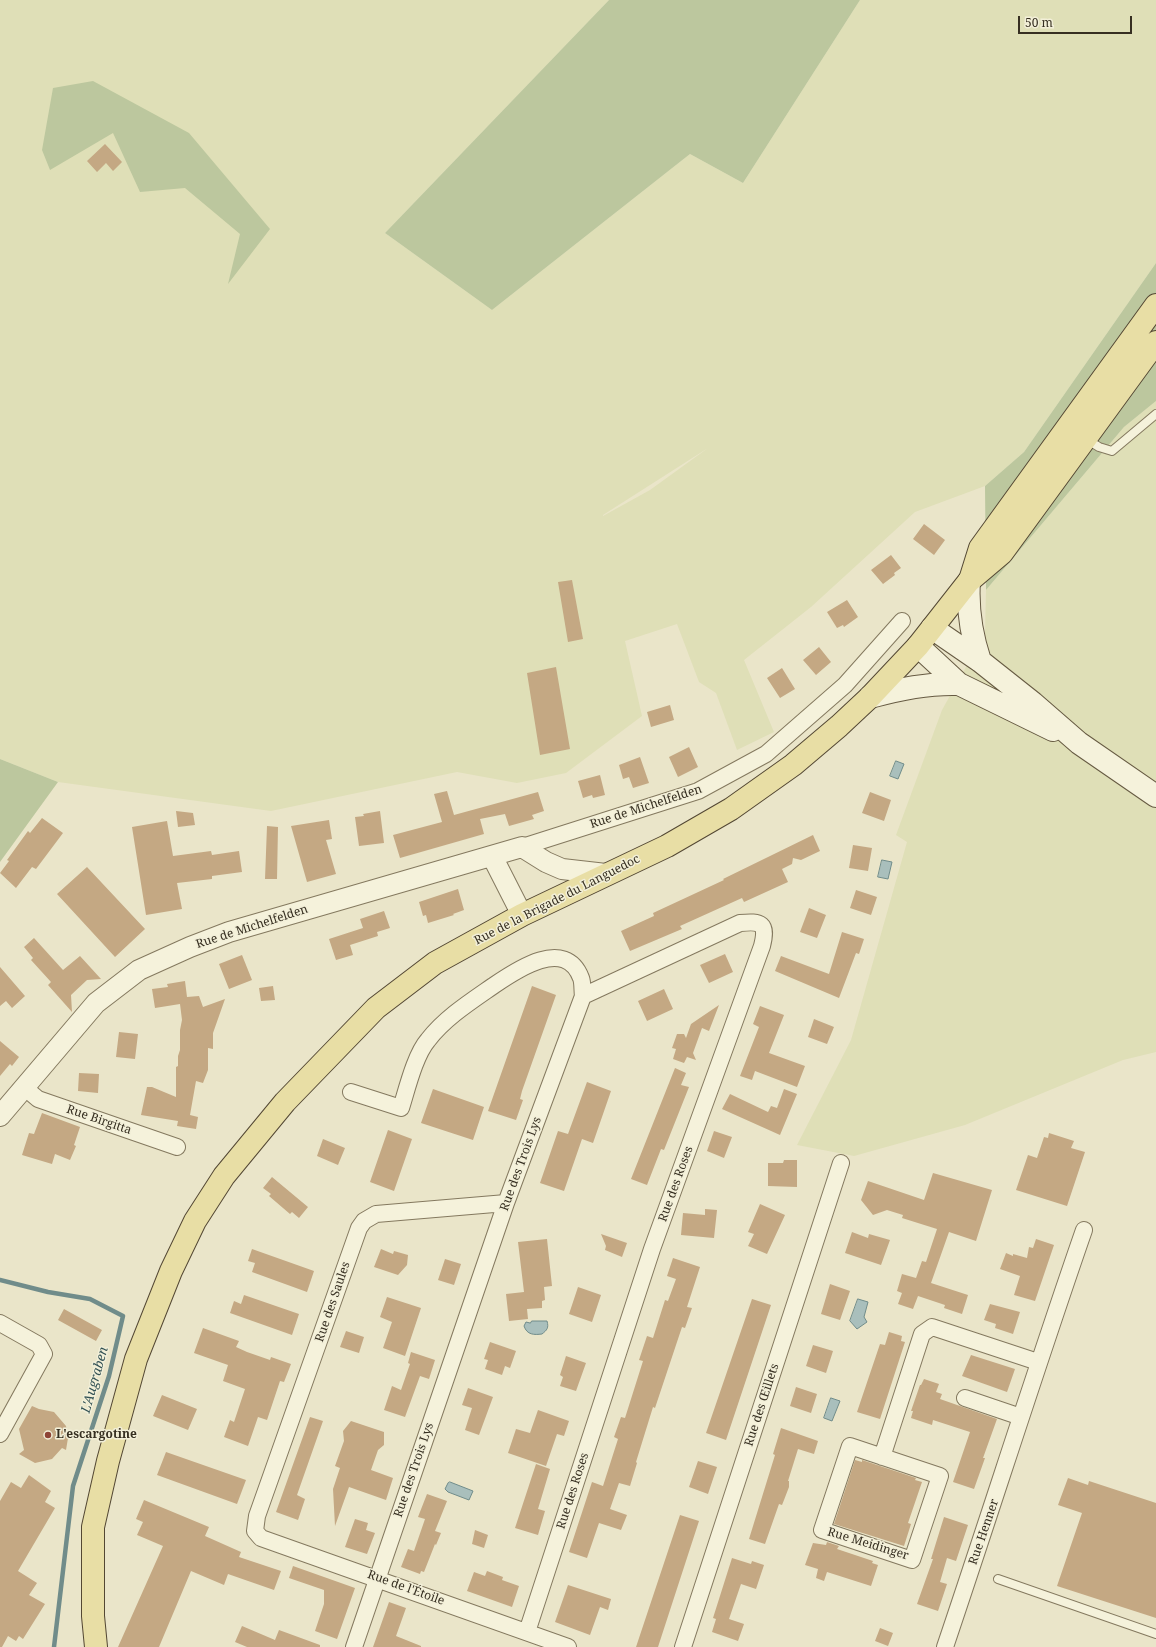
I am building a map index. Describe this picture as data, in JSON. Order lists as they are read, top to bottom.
{
  "streets": {
    "main road": ["Rue de la Brigade du Languedoc"],
    "street": [
      "Rue de Michelfelden",
      "Rue Birgitta",
      "Rue des Trois Lys",
      "Rue des Roses",
      "Rue des Saules",
      "Rue des Œillets",
      "Rue Henner",
      "Rue Meidinger",
      "Rue de l'Étoile"
    ]
  },
  "crossings": [
    ["Rue de Michelfelden", "Rue Birgitta"],
    ["Rue des Trois Lys", "Rue des Roses"],
    ["Rue des Trois Lys", "Rue des Saules"],
    ["Rue des Trois Lys", "Rue de l'Étoile"],
    ["Rue des Roses", "Rue de l'Étoile"],
    ["Rue des Saules", "Rue de l'Étoile"]
  ],
  "water": ["L'Augraben"],
  "places": ["L'escargotine"],
  "scale_bar": "50 m"
}
